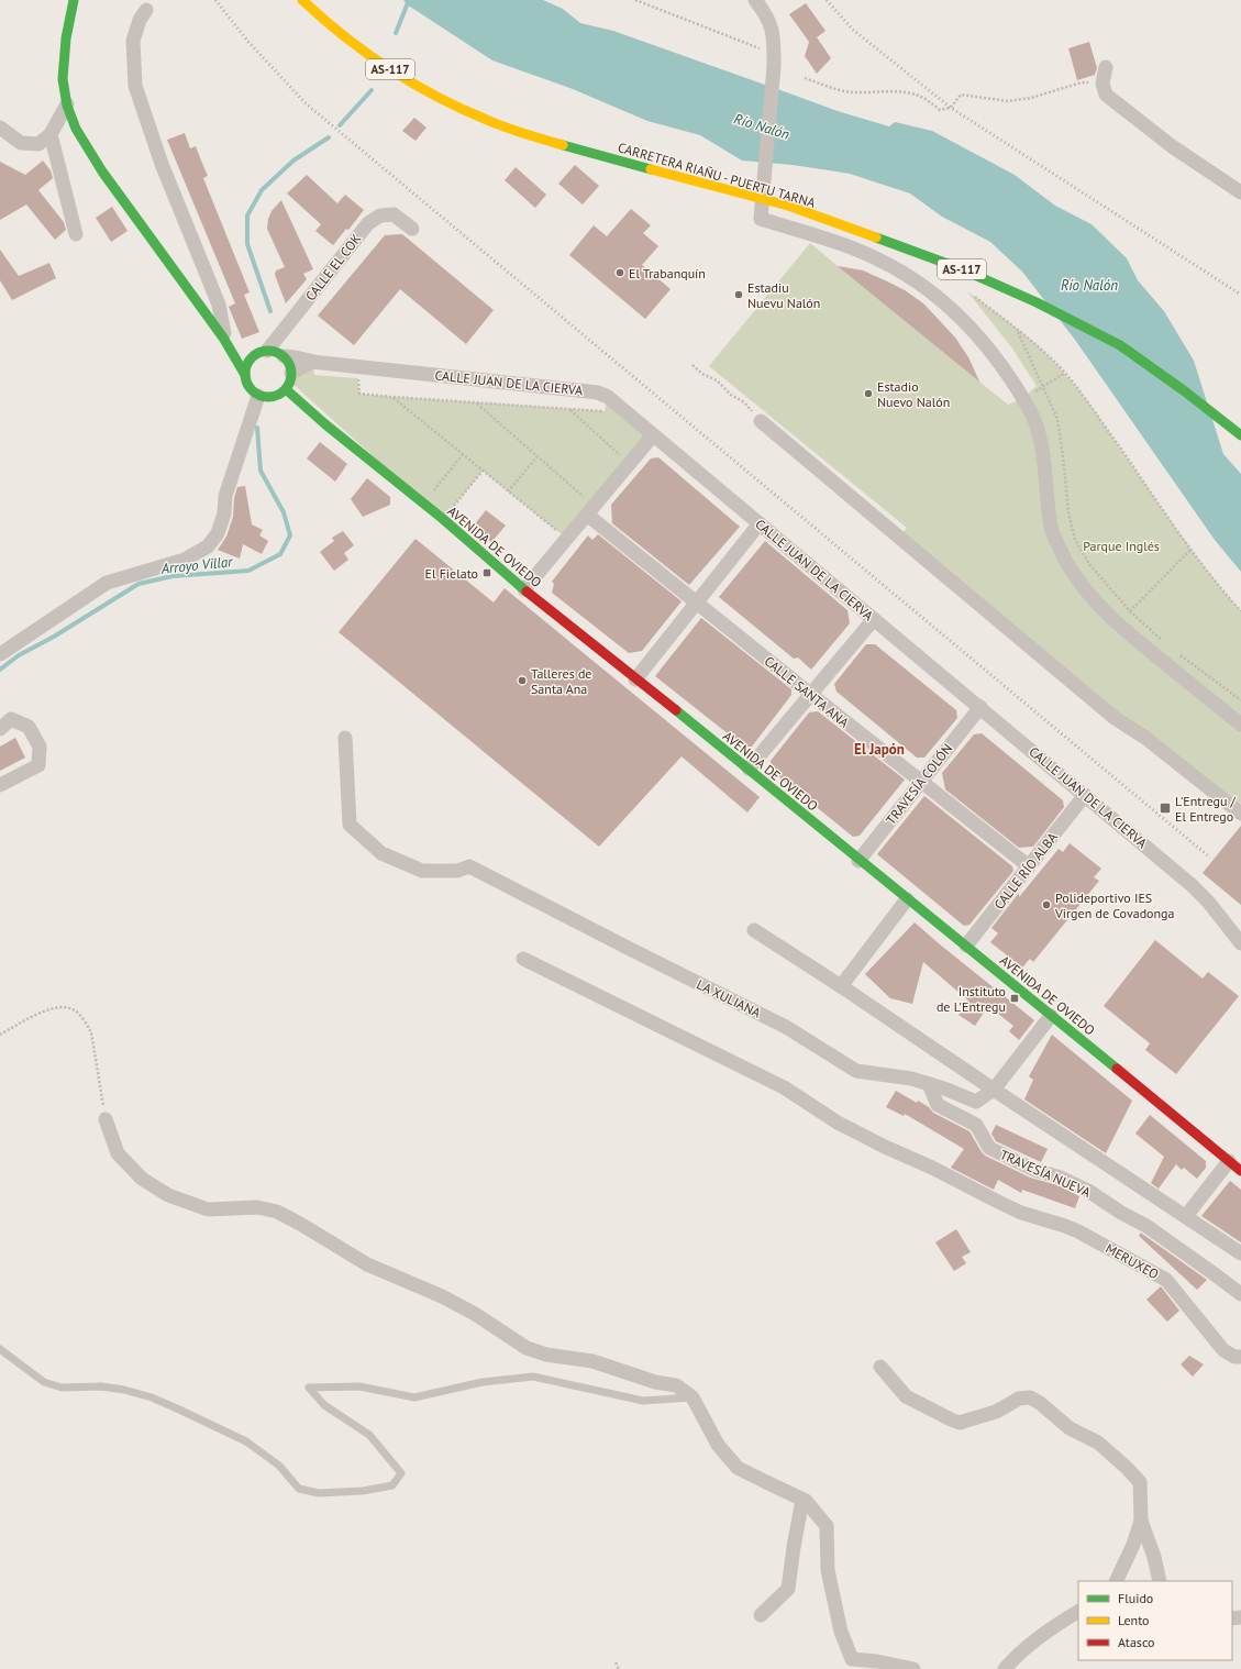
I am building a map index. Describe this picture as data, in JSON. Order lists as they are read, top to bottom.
{
  "streets": {
    "street": [
      "AS-117",
      "CARRETERA RIAÑU - PUERTU TARNA",
      "CALLE EL COK",
      "CALLE JUAN DE LA CIERVA",
      "AVENIDA DE OVIEDO",
      "CALLE SANTA ANA",
      "TRAVESÍA COLÓN",
      "CALLE RÍO ALBA",
      "LA XULIANA",
      "TRAVESÍA NUEVA",
      "MERUXEO"
    ]
  },
  "crossings": [
    ["CALLE EL COK", "CALLE JUAN DE LA CIERVA"],
    ["CALLE EL COK", "AVENIDA DE OVIEDO"],
    ["CALLE JUAN DE LA CIERVA", "AVENIDA DE OVIEDO"],
    ["CALLE JUAN DE LA CIERVA", "TRAVESÍA COLÓN"],
    ["CALLE JUAN DE LA CIERVA", "CALLE RÍO ALBA"],
    ["AVENIDA DE OVIEDO", "TRAVESÍA COLÓN"],
    ["AVENIDA DE OVIEDO", "CALLE RÍO ALBA"],
    ["CALLE SANTA ANA", "TRAVESÍA COLÓN"],
    ["CALLE SANTA ANA", "CALLE RÍO ALBA"],
    ["LA XULIANA", "TRAVESÍA NUEVA"]
  ],
  "districts": ["El Japón"],
  "water": ["Río Nalón", "Arroyo Villar"],
  "parks": ["Parque Inglés"],
  "places": {
    "other": [
      "El Trabanquín",
      "Estadiu Nuevu Nalón",
      "Estadio Nuevo Nalón",
      "Talleres de Santa Ana",
      "Polideportivo IES Virgen de Covadonga"
    ],
    "transit": ["El Fielato", "L'Entregu / El Entrego", "Instituto de L'Entregu"]
  },
  "legend": ["Fluido", "Lento", "Atasco"]
}
